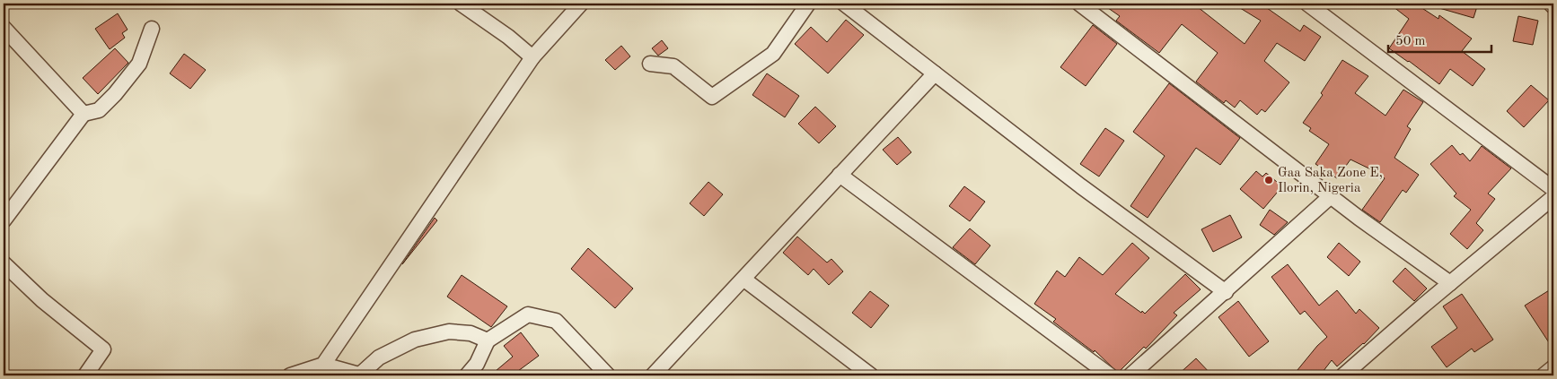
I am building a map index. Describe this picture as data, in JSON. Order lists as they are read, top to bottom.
{
  "places": ["Gaa Saka Zone E, Ilorin, Nigeria"],
  "scale_bar": "50 m"
}
